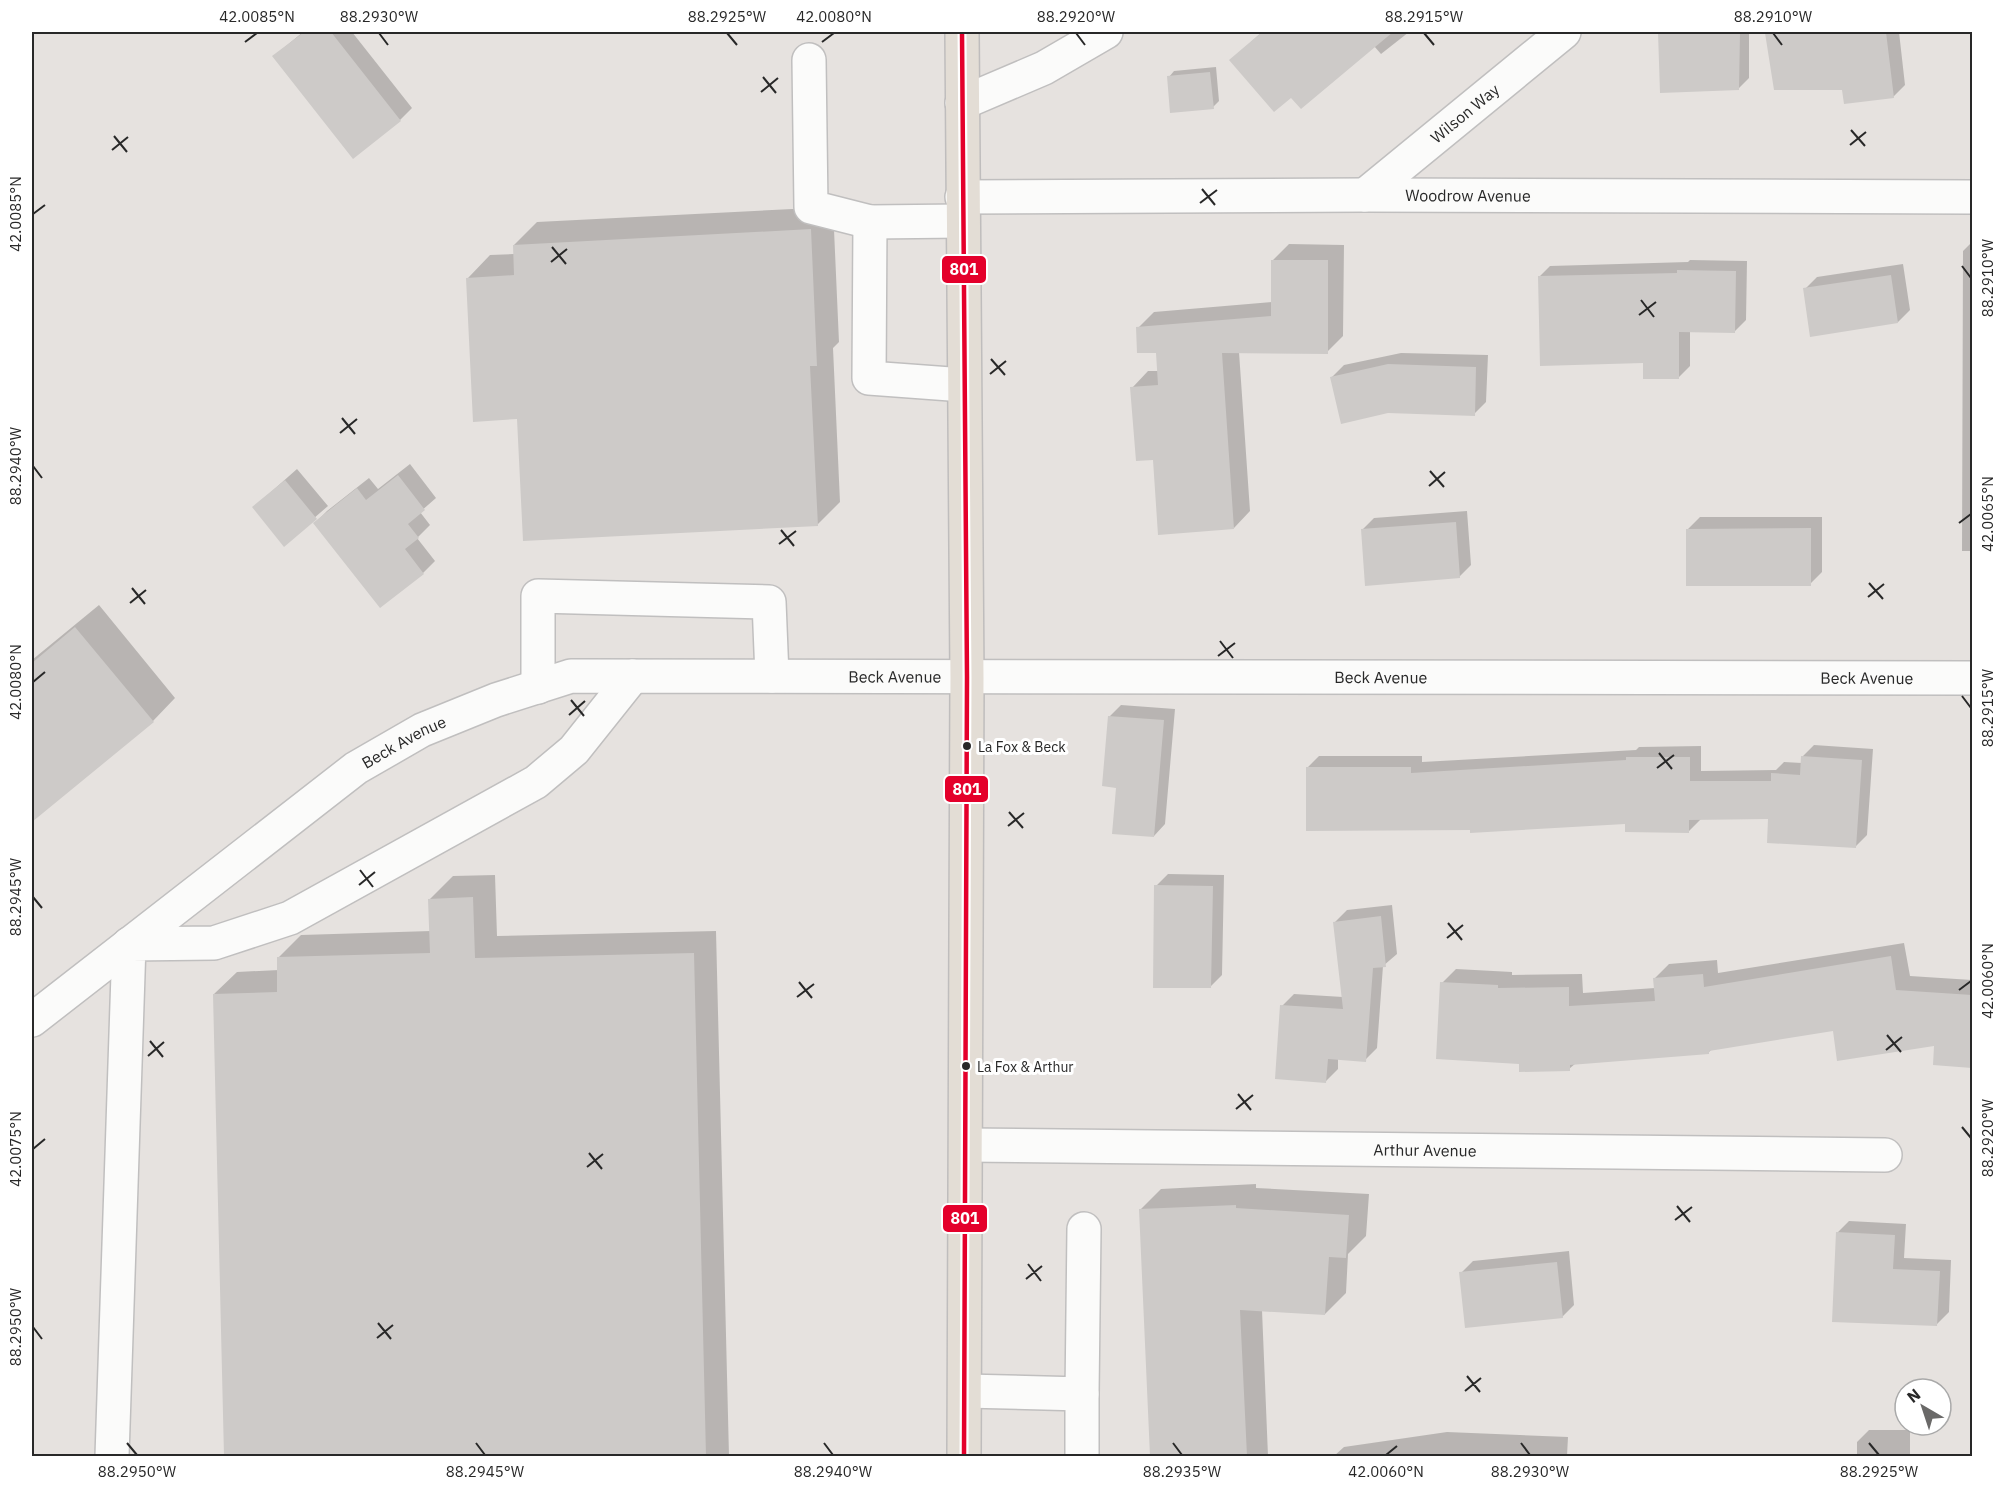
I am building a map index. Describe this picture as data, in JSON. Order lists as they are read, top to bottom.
{
  "streets": {
    "street": [
      "Wilson Way",
      "Woodrow Avenue",
      "Beck Avenue",
      "Arthur Avenue"
    ]
  },
  "crossings": [
    ["Wilson Way", "Woodrow Avenue"]
  ],
  "places": ["La Fox & Beck", "La Fox & Arthur"],
  "lines": ["transit line 801"],
  "north": "top left",
  "coordinates": [
    "42.0085°N",
    "88.2930°W",
    "88.2925°W",
    "42.0080°N",
    "88.2920°W",
    "88.2915°W",
    "88.2910°W",
    "88.2940°W",
    "42.0065°N",
    "88.2945°W",
    "42.0060°N",
    "42.0075°N",
    "88.2950°W",
    "88.2935°W"
  ]
}
